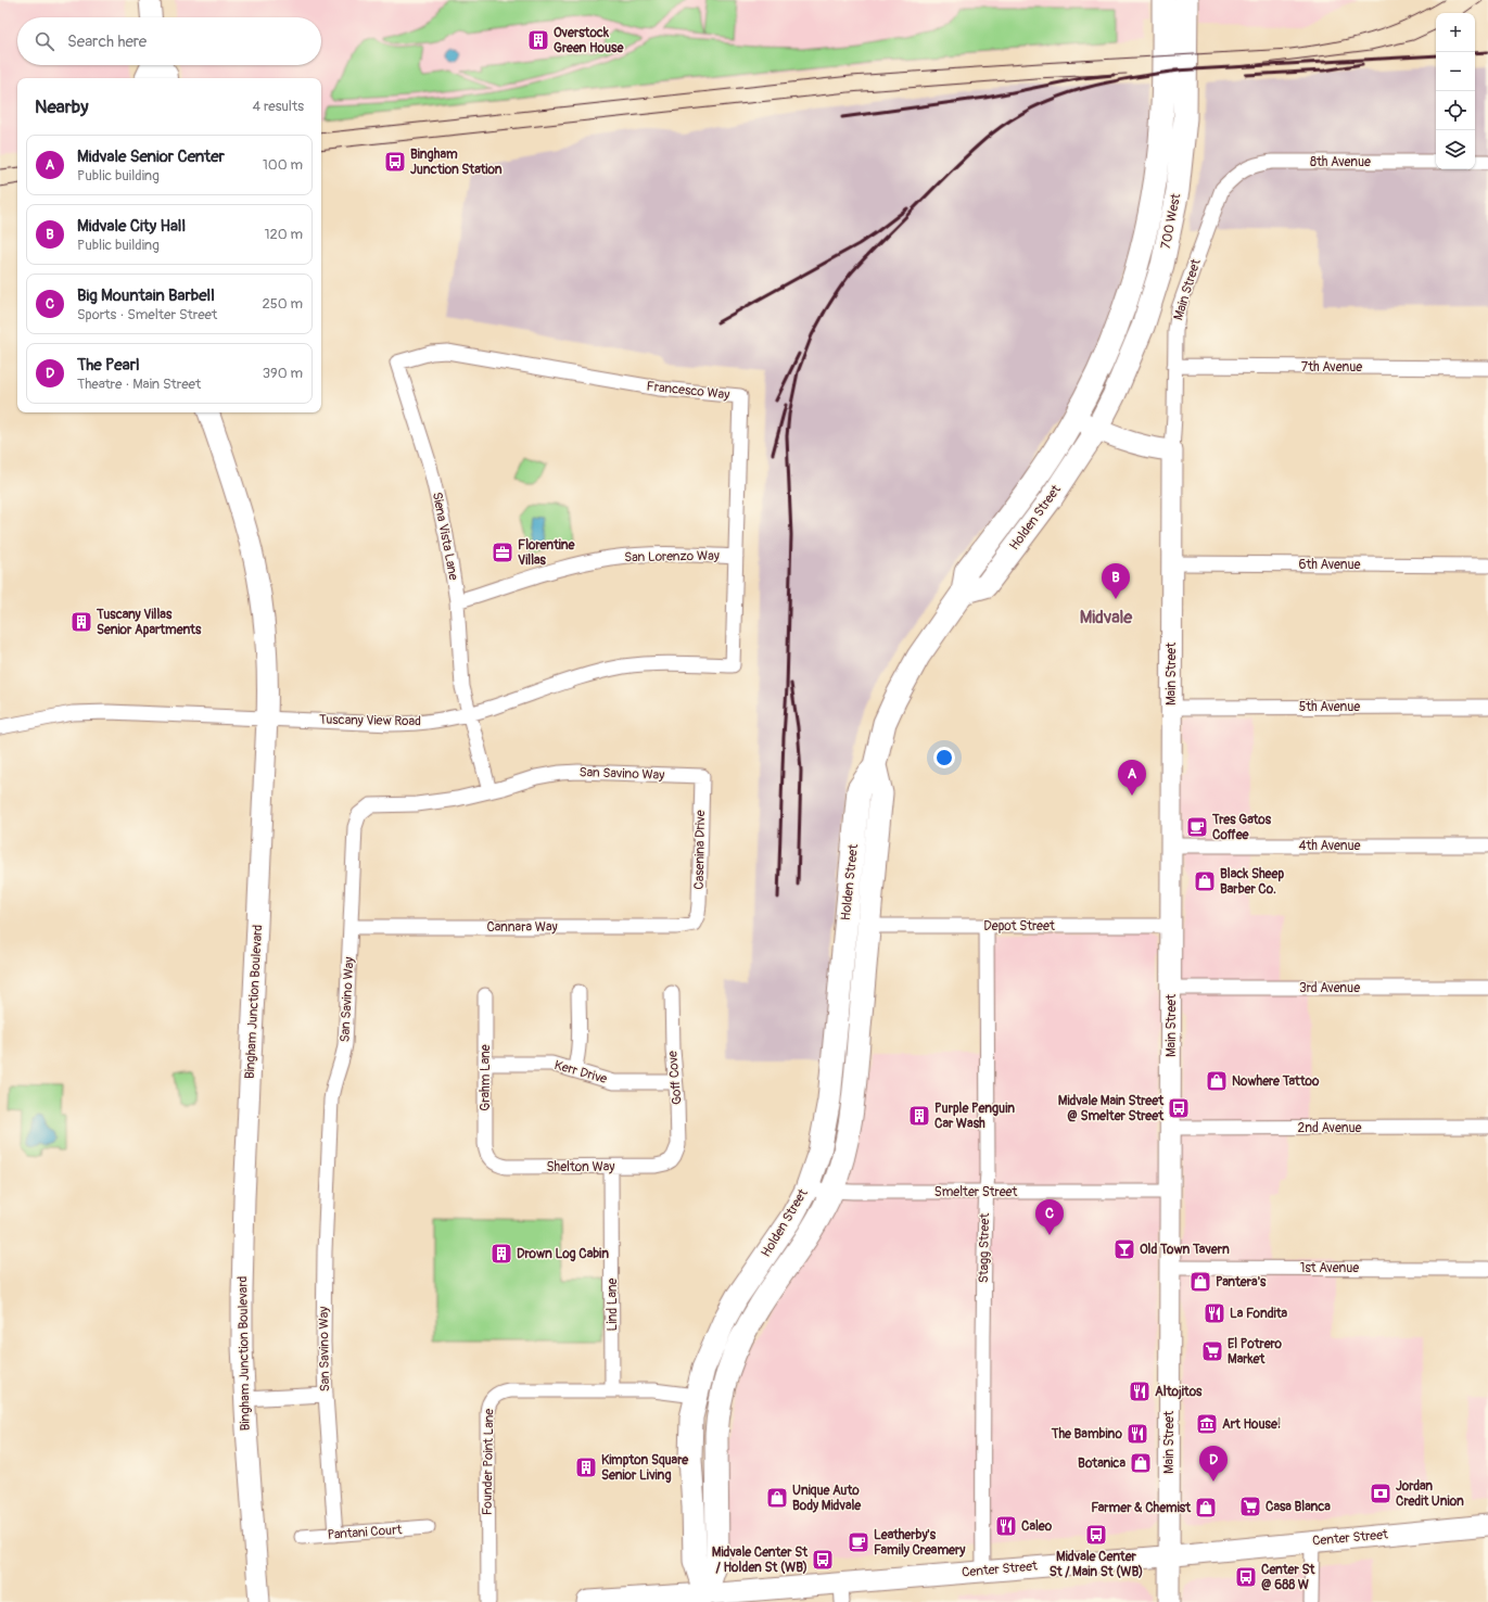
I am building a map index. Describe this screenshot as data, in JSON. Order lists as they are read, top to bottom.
{
  "streets": {
    "main road": [
      "700 West",
      "Main Street",
      "Holden Street",
      "Bingham Junction Boulevard",
      "Center Street"
    ],
    "street": [
      "8th Avenue",
      "7th Avenue",
      "Francesco Way",
      "Siena Vista Lane",
      "San Lorenzo Way",
      "6th Avenue",
      "5th Avenue",
      "Tuscany View Road",
      "San Savino Way",
      "4th Avenue",
      "Casenina Drive",
      "Depot Street",
      "Cannara Way",
      "3rd Avenue",
      "Kerr Drive",
      "Grahm Lane",
      "Goff Cove",
      "2nd Avenue",
      "Shelton Way",
      "Smelter Street",
      "Stagg Street",
      "1st Avenue",
      "Lind Lane",
      "Founder Point Lane",
      "Pantani Court"
    ]
  },
  "crossings": [
    ["8th Avenue", "Main Street"],
    ["700 West", "Holden Street"],
    ["Main Street", "7th Avenue"],
    ["Main Street", "6th Avenue"],
    ["Main Street", "5th Avenue"],
    ["Main Street", "4th Avenue"],
    ["Main Street", "Depot Street"],
    ["Main Street", "3rd Avenue"],
    ["Main Street", "2nd Avenue"],
    ["Main Street", "Smelter Street"],
    ["Main Street", "1st Avenue"],
    ["Main Street", "Center Street"],
    ["Francesco Way", "Siena Vista Lane"],
    ["Francesco Way", "San Lorenzo Way"],
    ["Francesco Way", "Tuscany View Road"],
    ["Holden Street", "Depot Street"],
    ["Holden Street", "Smelter Street"],
    ["Holden Street", "Founder Point Lane"],
    ["Holden Street", "Center Street"],
    ["Siena Vista Lane", "San Lorenzo Way"],
    ["Siena Vista Lane", "Tuscany View Road"],
    ["Siena Vista Lane", "San Savino Way"],
    ["Tuscany View Road", "Bingham Junction Boulevard"],
    ["San Savino Way", "Casenina Drive"],
    ["San Savino Way", "Cannara Way"],
    ["San Savino Way", "Pantani Court"],
    ["Casenina Drive", "Cannara Way"],
    ["Depot Street", "Stagg Street"],
    ["Kerr Drive", "Grahm Lane"],
    ["Kerr Drive", "Goff Cove"],
    ["Grahm Lane", "Shelton Way"],
    ["Goff Cove", "Shelton Way"],
    ["Shelton Way", "Lind Lane"],
    ["Smelter Street", "Stagg Street"],
    ["Stagg Street", "Center Street"],
    ["Lind Lane", "Founder Point Lane"]
  ],
  "districts": ["Midvale"],
  "places": {
    "building": [
      "Overstock Green House",
      "Tuscany Villas Senior Apartments",
      "Purple Penguin Car Wash",
      "Drown Log Cabin",
      "Kimpton Square Senior Living"
    ],
    "bus stop": [
      "Bingham Junction Station",
      "Midvale Main Street @ Smelter Street",
      "Midvale Center St / Main St (WB)",
      "Midvale Center St / Holden St (WB)",
      "Center St @ 688 W"
    ],
    "office": ["Florentine Villas"],
    "cafe": ["Tres Gatos Coffee", "Leatherby's Family Creamery"],
    "shop": [
      "Black Sheep Barber Co.",
      "Nowhere Tattoo",
      "Pantera's",
      "Botanica",
      "Unique Auto Body Midvale",
      "Farmer & Chemist"
    ],
    "bar": ["Old Town Tavern"],
    "restaurant": [
      "La Fondita",
      "Altojitos",
      "The Bambino",
      "Caleo"
    ],
    "supermarket": ["El Potrero Market", "Casa Blanca"],
    "museum": ["Art House!"],
    "bank": ["Jordan Credit Union"]
  },
  "page": {
    "map_buttons": ["+", "−"],
    "search": "Search here",
    "heading": ["Nearby", "4 results"],
    "list": [
      {
        "mark": "A",
        "name": "Midvale Senior Center",
        "note": "Public building",
        "value": "100 m"
      },
      {
        "mark": "B",
        "name": "Midvale City Hall",
        "note": "Public building",
        "value": "120 m"
      },
      {
        "mark": "C",
        "name": "Big Mountain Barbell",
        "note": "Sports · Smelter Street",
        "value": "250 m"
      },
      {
        "mark": "D",
        "name": "The Pearl",
        "note": "Theatre · Main Street",
        "value": "390 m"
      }
    ],
    "pins": [
      "B",
      "A",
      "C",
      "D"
    ]
  }
}
